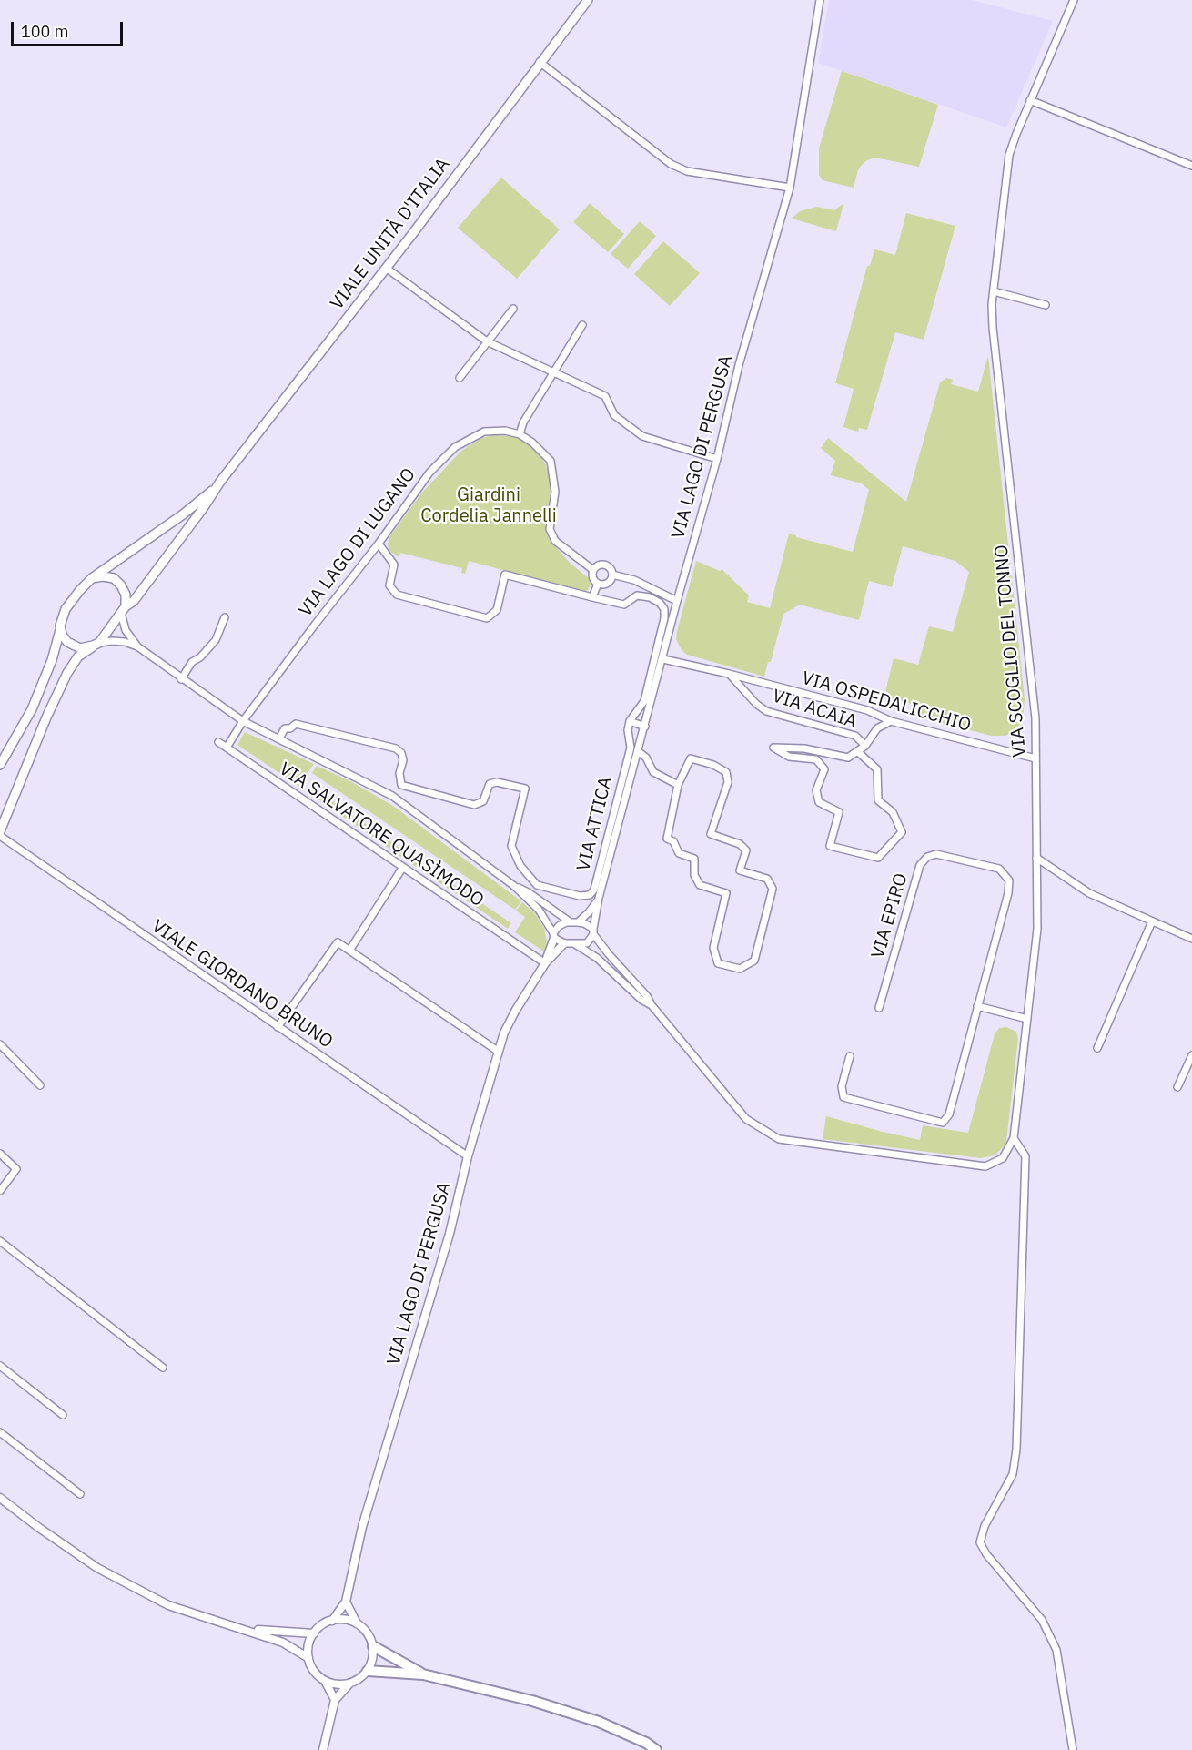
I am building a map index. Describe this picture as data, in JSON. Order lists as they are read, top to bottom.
{
  "streets": {
    "main road": ["VIALE UNITÀ D'ITALIA"],
    "street": [
      "VIA LAGO DI PERGUSA",
      "VIA LAGO DI LUGANO",
      "VIA SCOGLIO DEL TONNO",
      "VIA OSPEDALICCHIO",
      "VIA ACAIA",
      "VIA ATTICA",
      "VIA SALVATORE QUASÌMODO",
      "VIA EPIRO",
      "VIALE GIORDANO BRUNO"
    ]
  },
  "crossings": [
    ["VIA LAGO DI PERGUSA", "VIA OSPEDALICCHIO"],
    ["VIA LAGO DI PERGUSA", "VIA SALVATORE QUASÌMODO"],
    ["VIA LAGO DI PERGUSA", "VIALE GIORDANO BRUNO"],
    ["VIA SCOGLIO DEL TONNO", "VIA OSPEDALICCHIO"],
    ["VIA OSPEDALICCHIO", "VIA ACAIA"]
  ],
  "parks": ["Giardini Cordelia Jannelli"],
  "scale_bar": "100 m"
}
